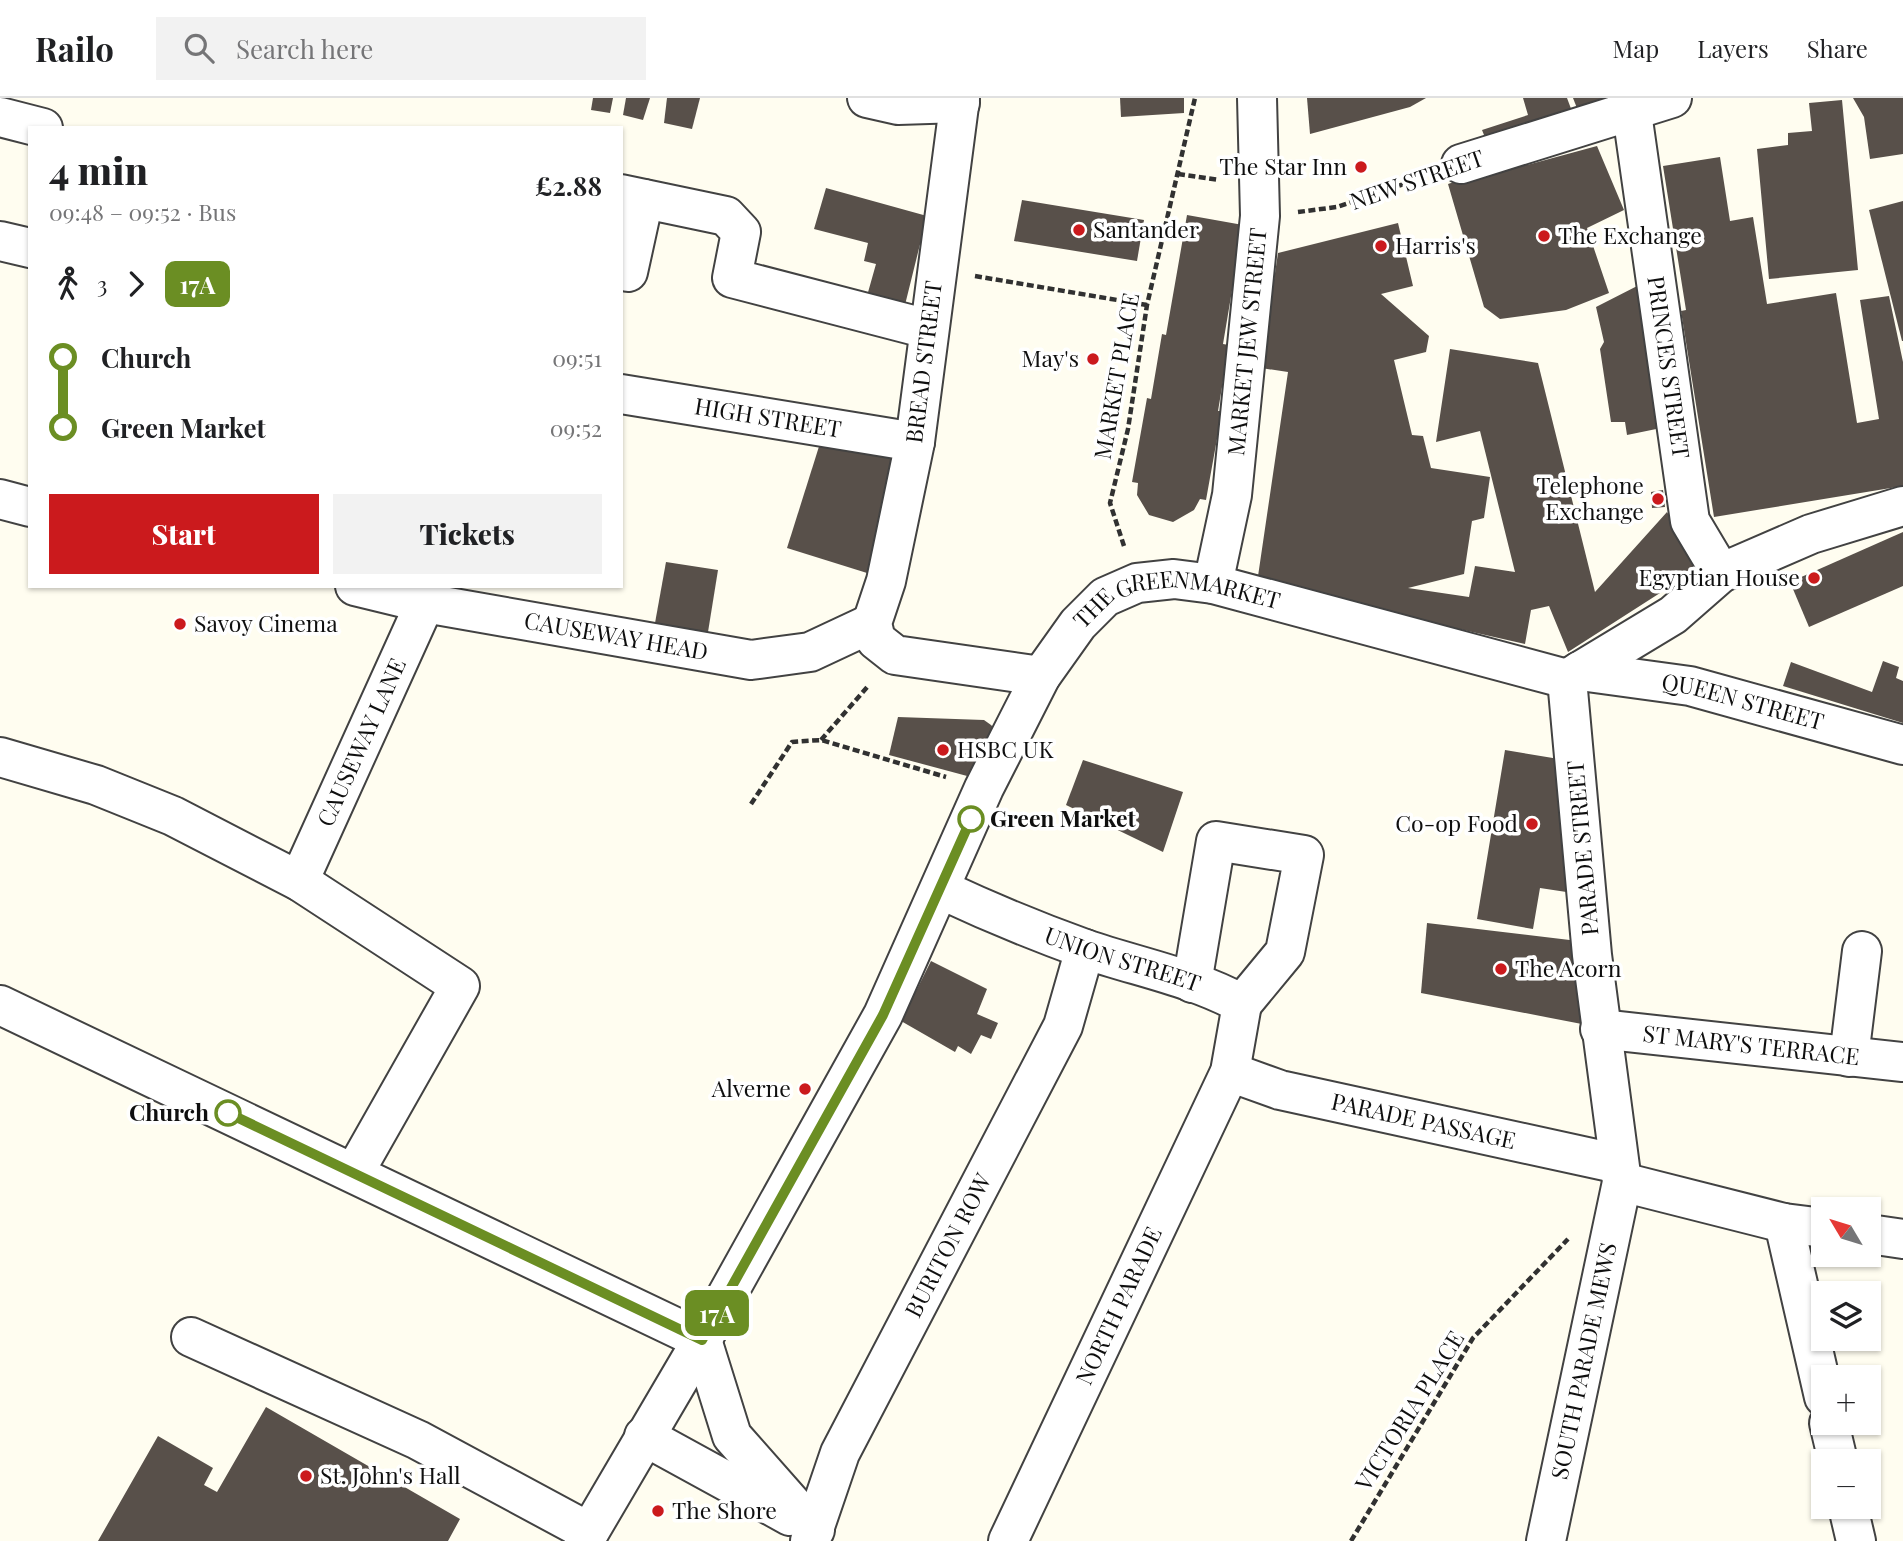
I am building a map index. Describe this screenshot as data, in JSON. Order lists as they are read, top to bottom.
{
  "streets": {
    "street": [
      "NEW STREET",
      "MARKET JEW STREET",
      "BREAD STREET",
      "PRINCES STREET",
      "HIGH STREET",
      "THE GREENMARKET",
      "CAUSEWAY HEAD",
      "QUEEN STREET",
      "CAUSEWAY LANE",
      "PARADE STREET",
      "UNION STREET",
      "ST MARY'S TERRACE",
      "PARADE PASSAGE",
      "BURITON ROW",
      "NORTH PARADE",
      "SOUTH PARADE MEWS"
    ],
    "path": ["MARKET PLACE", "VICTORIA PLACE"]
  },
  "crossings": [
    ["NEW STREET", "MARKET JEW STREET"],
    ["NEW STREET", "PRINCES STREET"],
    ["MARKET JEW STREET", "THE GREENMARKET"],
    ["BREAD STREET", "HIGH STREET"],
    ["BREAD STREET", "CAUSEWAY HEAD"],
    ["MARKET PLACE", "THE GREENMARKET"],
    ["THE GREENMARKET", "QUEEN STREET"],
    ["THE GREENMARKET", "PARADE STREET"],
    ["THE GREENMARKET", "UNION STREET"],
    ["CAUSEWAY HEAD", "CAUSEWAY LANE"],
    ["QUEEN STREET", "PARADE STREET"],
    ["PARADE STREET", "ST MARY'S TERRACE"],
    ["PARADE STREET", "PARADE PASSAGE"],
    ["PARADE STREET", "SOUTH PARADE MEWS"],
    ["UNION STREET", "BURITON ROW"],
    ["PARADE PASSAGE", "NORTH PARADE"],
    ["PARADE PASSAGE", "SOUTH PARADE MEWS"]
  ],
  "places": [
    "The Star Inn",
    "Santander",
    "The Exchange",
    "Harris's",
    "May's",
    "Telephone Exchange",
    "Egyptian House",
    "Savoy Cinema",
    "HSBC UK",
    "Green Market",
    "Co-op Food",
    "The Acorn",
    "Alverne",
    "Church",
    "St. John's Hall",
    "The Shore"
  ],
  "lines": ["bus line 17A"],
  "north": "top left",
  "page": {
    "header": "Railo",
    "search": "Search here",
    "nav": ["Map", "Layers", "Share"],
    "on_map": "17A",
    "heading": ["4 min", "09:48 – 09:52 · Bus", "£2.88"],
    "legs": ["3", "17A"],
    "list": [
      {
        "name": "Church",
        "value": "09:51"
      },
      {
        "name": "Green Market",
        "value": "09:52"
      }
    ],
    "buttons": ["Start", "Tickets"],
    "map_buttons": ["+", "−"]
  }
}
